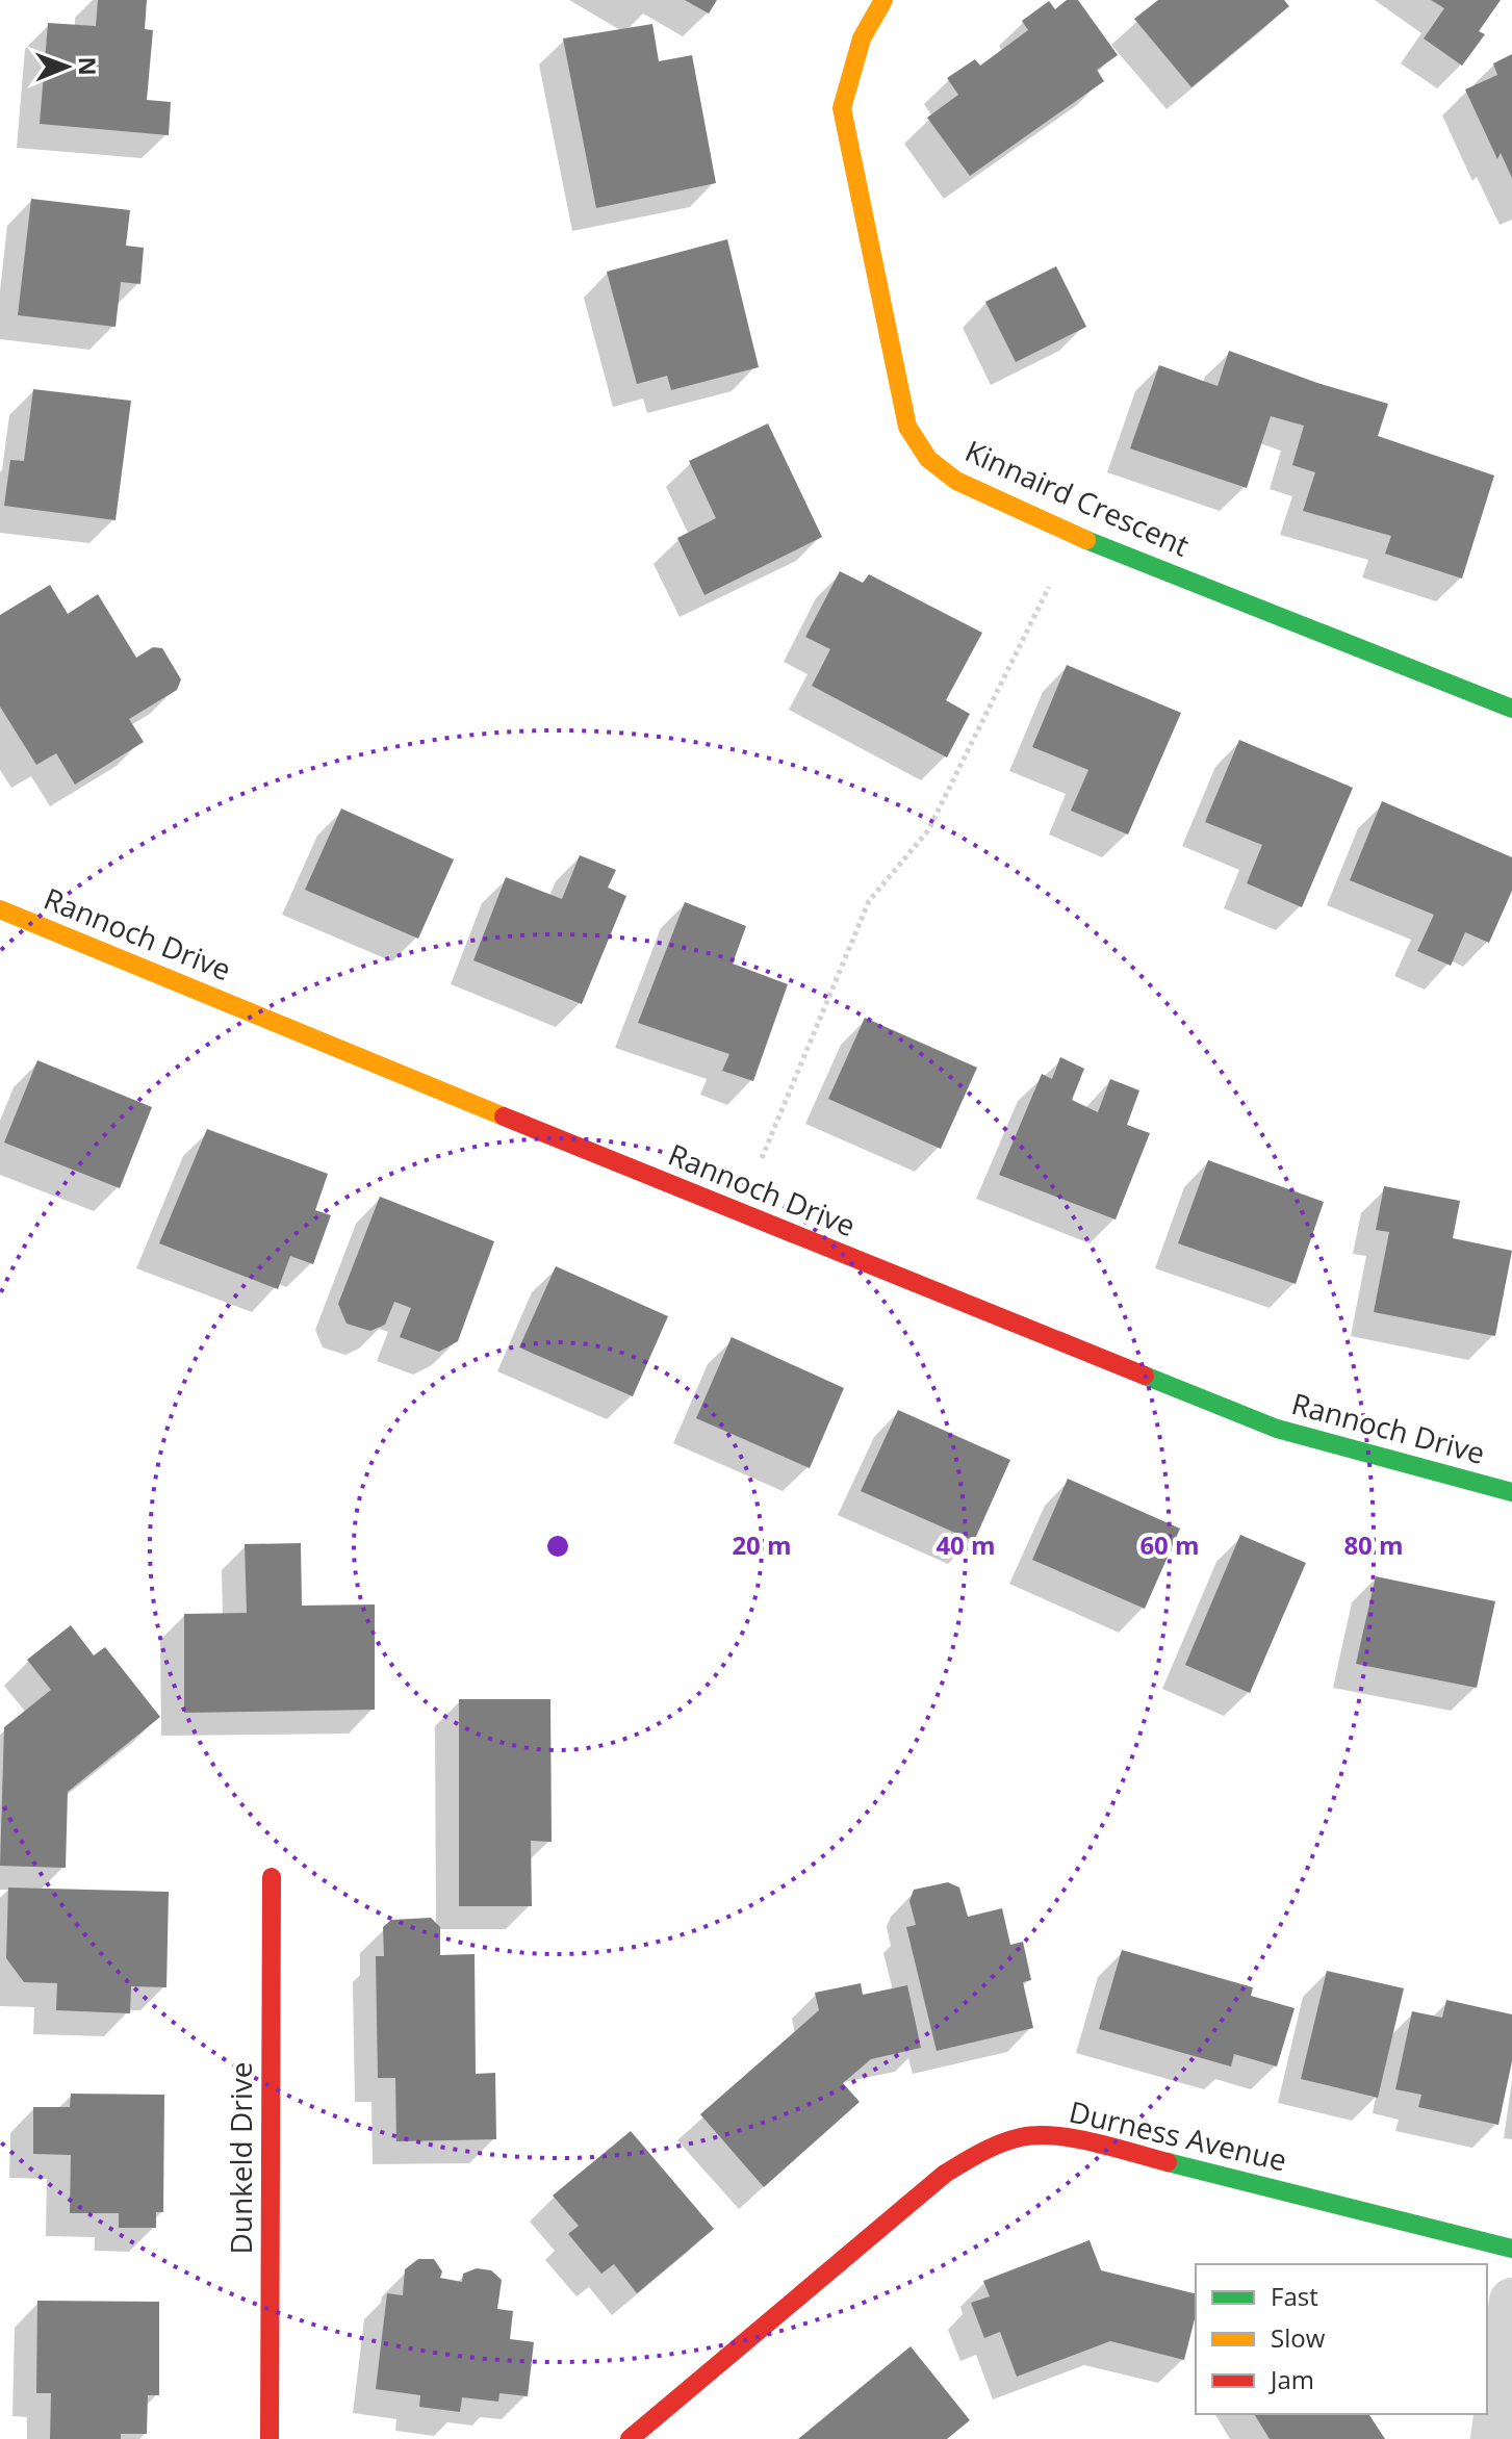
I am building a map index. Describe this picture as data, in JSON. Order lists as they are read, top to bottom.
{
  "streets": {
    "street": [
      "Kinnaird Crescent",
      "Rannoch Drive",
      "Durness Avenue",
      "Dunkeld Drive"
    ]
  },
  "legend": ["Fast", "Slow", "Jam"],
  "north": "right",
  "rings": [
    "20 m",
    "40 m",
    "60 m",
    "80 m"
  ]
}
